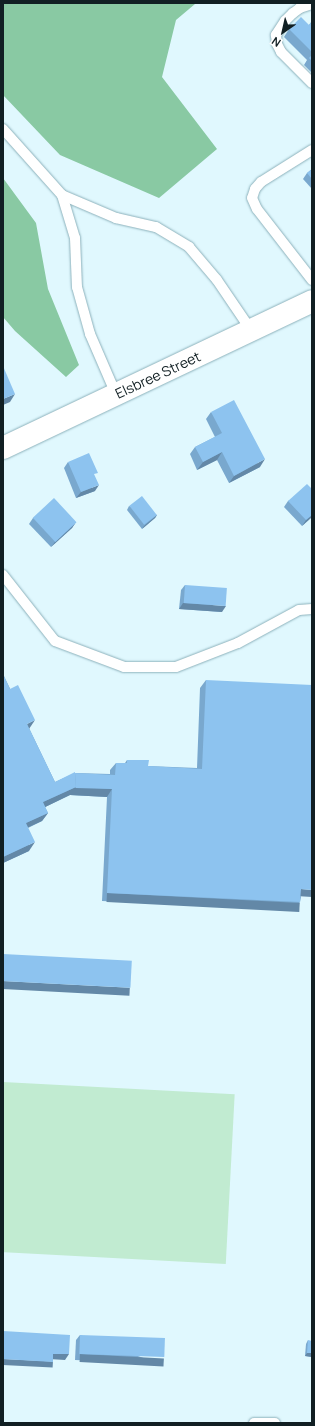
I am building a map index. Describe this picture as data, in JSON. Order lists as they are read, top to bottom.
{
  "streets": {
    "street": ["Elsbree Street"]
  },
  "north": "bottom left"
}
